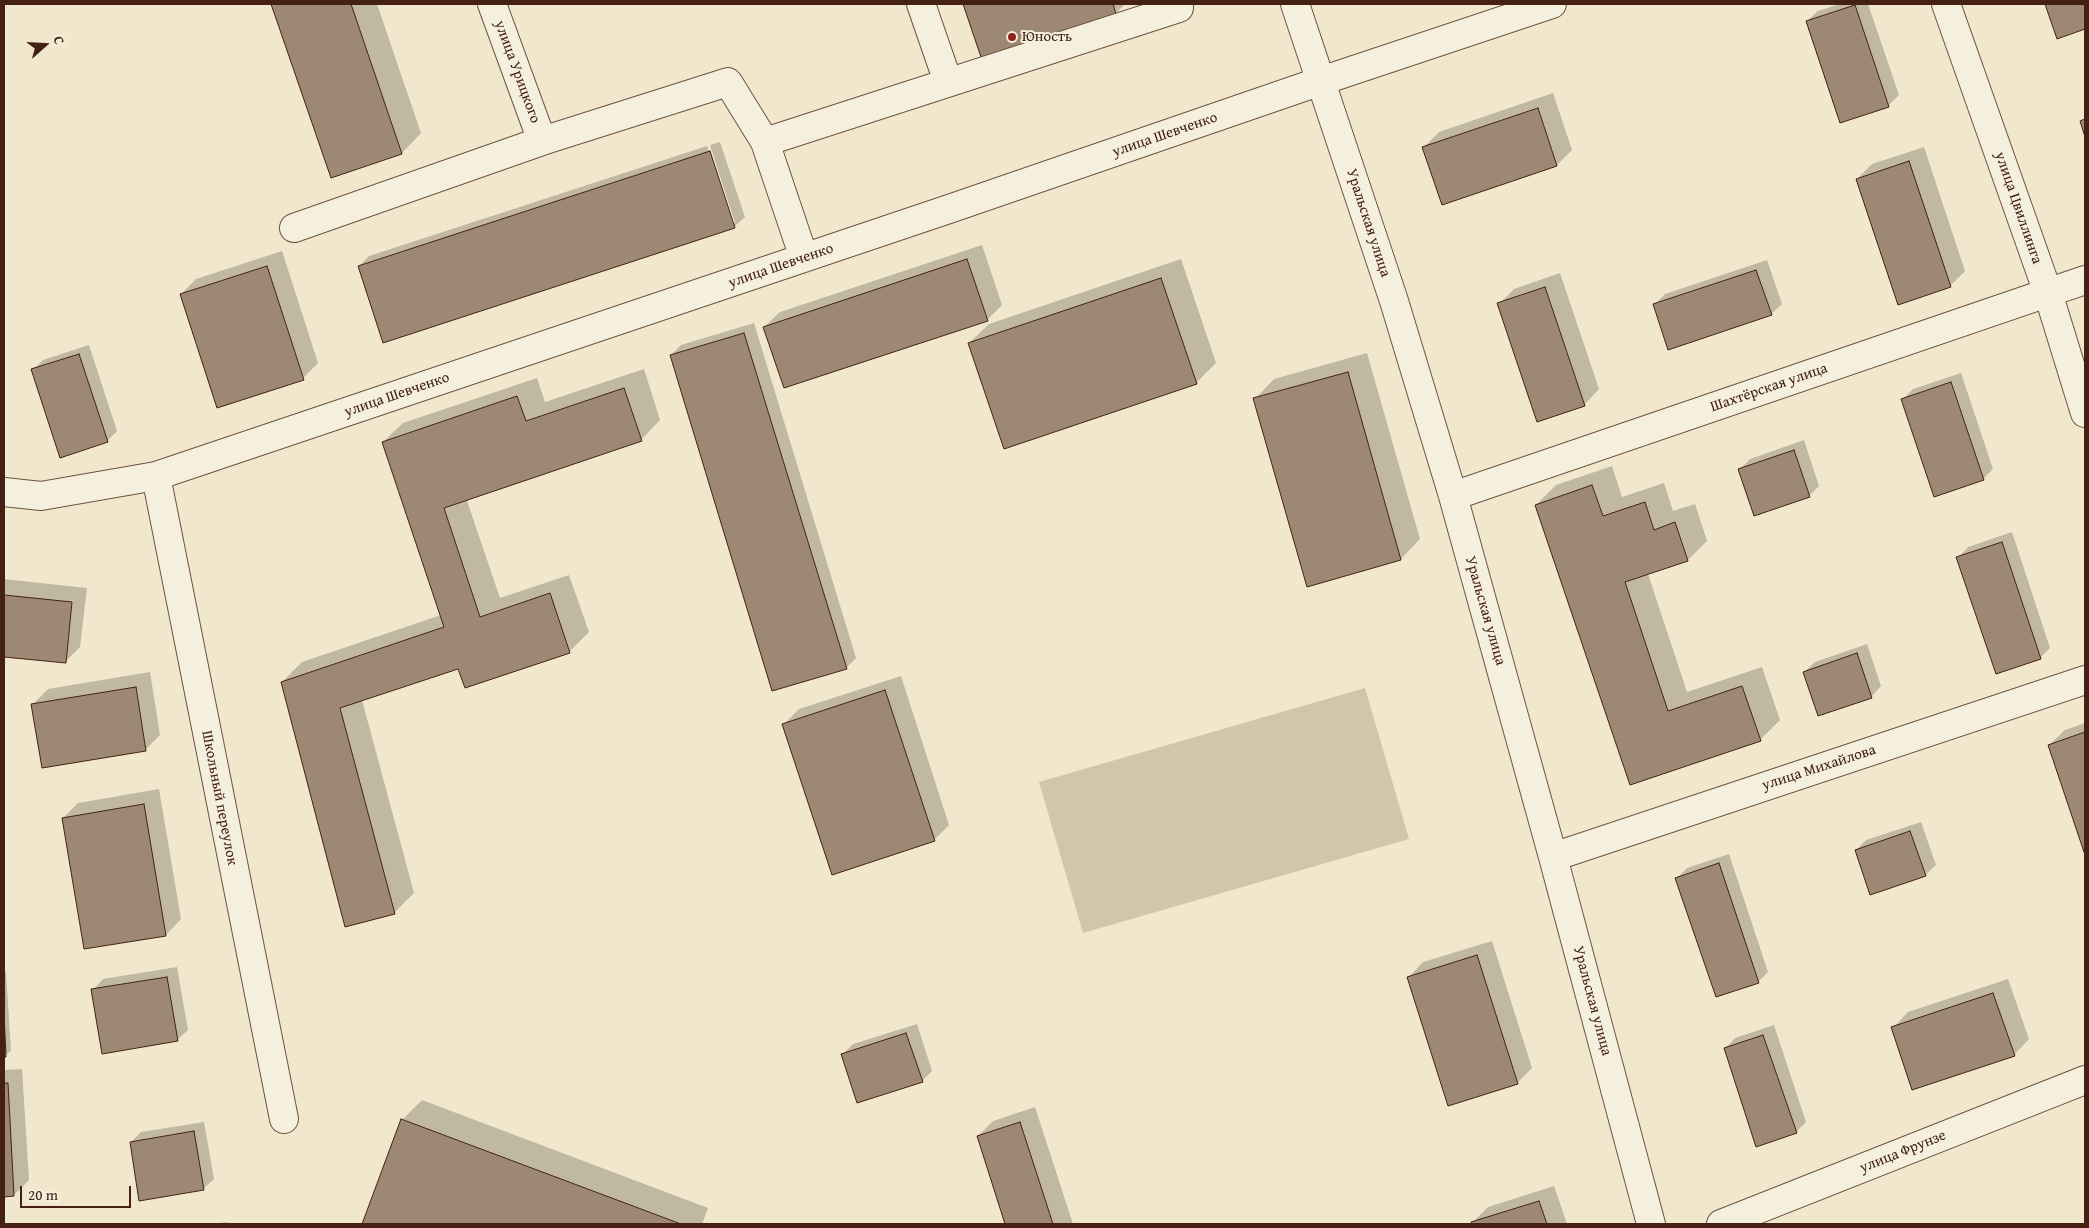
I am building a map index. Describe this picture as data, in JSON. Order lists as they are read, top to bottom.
{
  "streets": {
    "street": [
      "улица Урицкого",
      "улица Шевченко",
      "улица Цвиллинга",
      "Уральская улица",
      "Шахтёрская улица",
      "улица Михайлова",
      "Школьный переулок",
      "улица Фрунзе"
    ]
  },
  "crossings": [
    ["улица Шевченко", "Уральская улица"],
    ["улица Шевченко", "Школьный переулок"],
    ["улица Цвиллинга", "Шахтёрская улица"],
    ["Уральская улица", "Шахтёрская улица"],
    ["Уральская улица", "улица Михайлова"]
  ],
  "places": ["Юность"],
  "scale_bar": "20 m",
  "north": "right"
}
